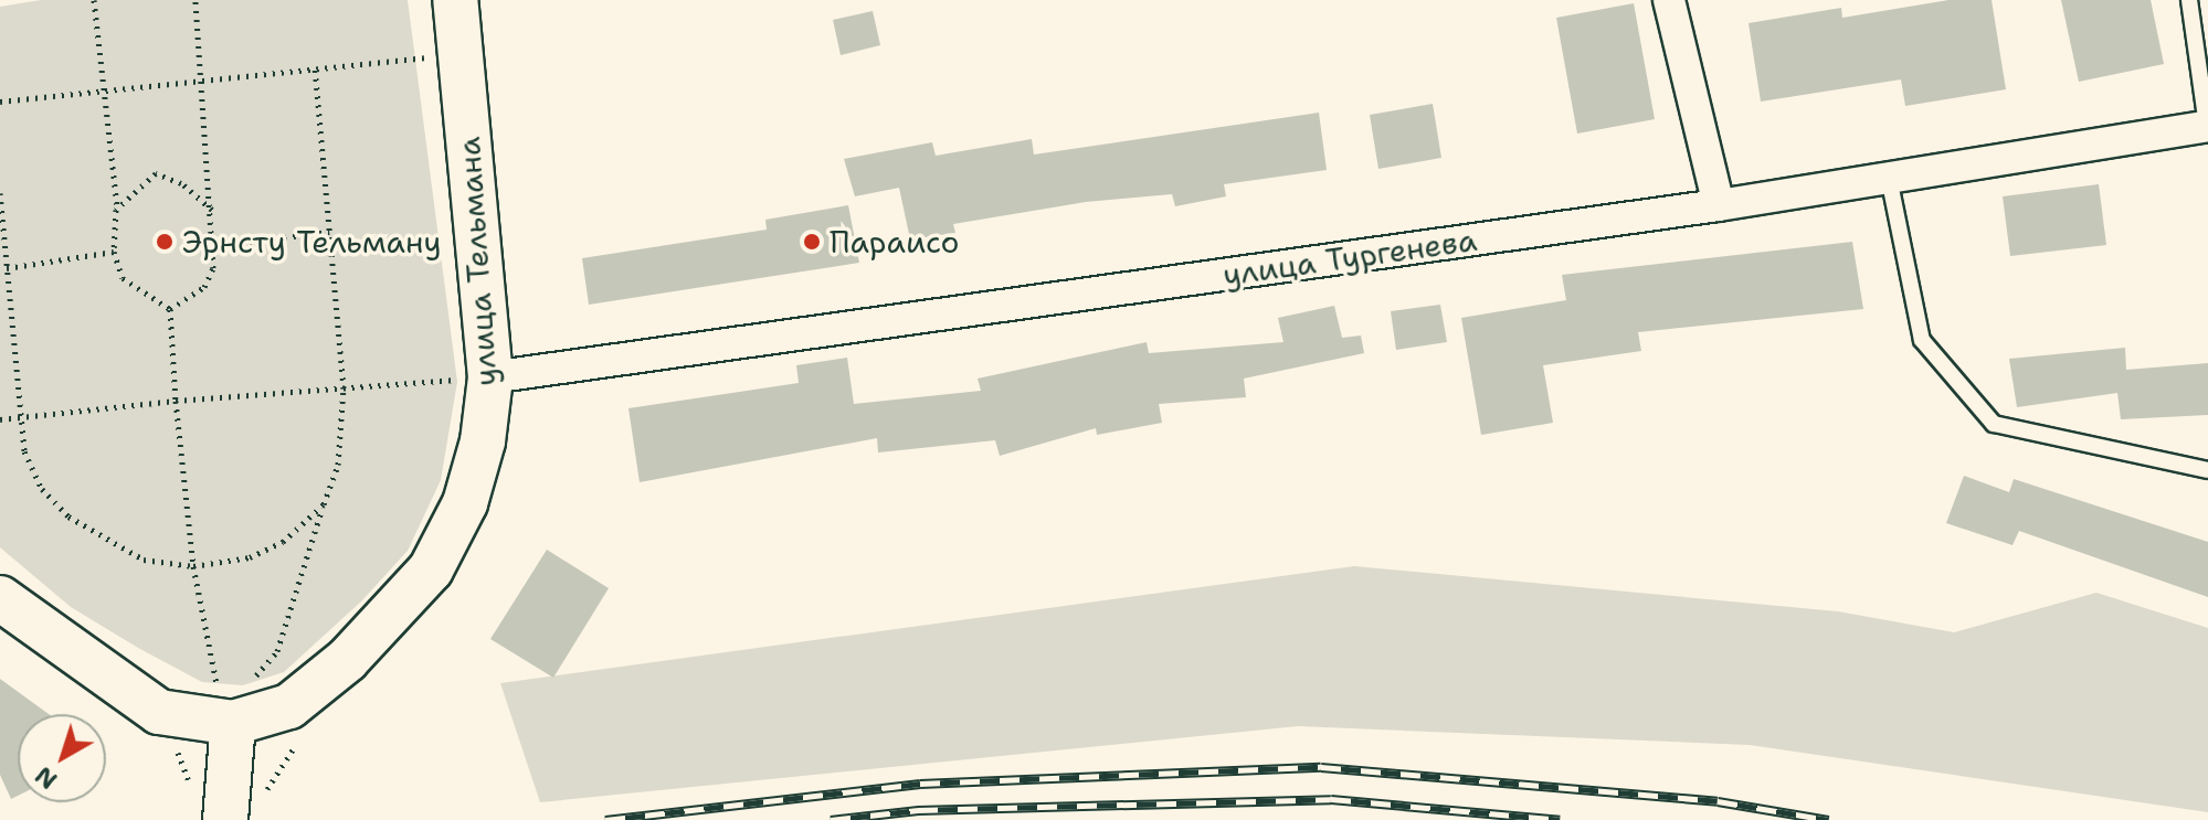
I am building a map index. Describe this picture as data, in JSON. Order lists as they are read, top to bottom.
{
  "streets": {
    "street": ["улица Тургенева", "улица Тельмана"]
  },
  "crossings": [
    ["улица Тургенева", "улица Тельмана"]
  ],
  "places": ["Эрнсту Тельману", "Параисо"],
  "north": "bottom left"
}
